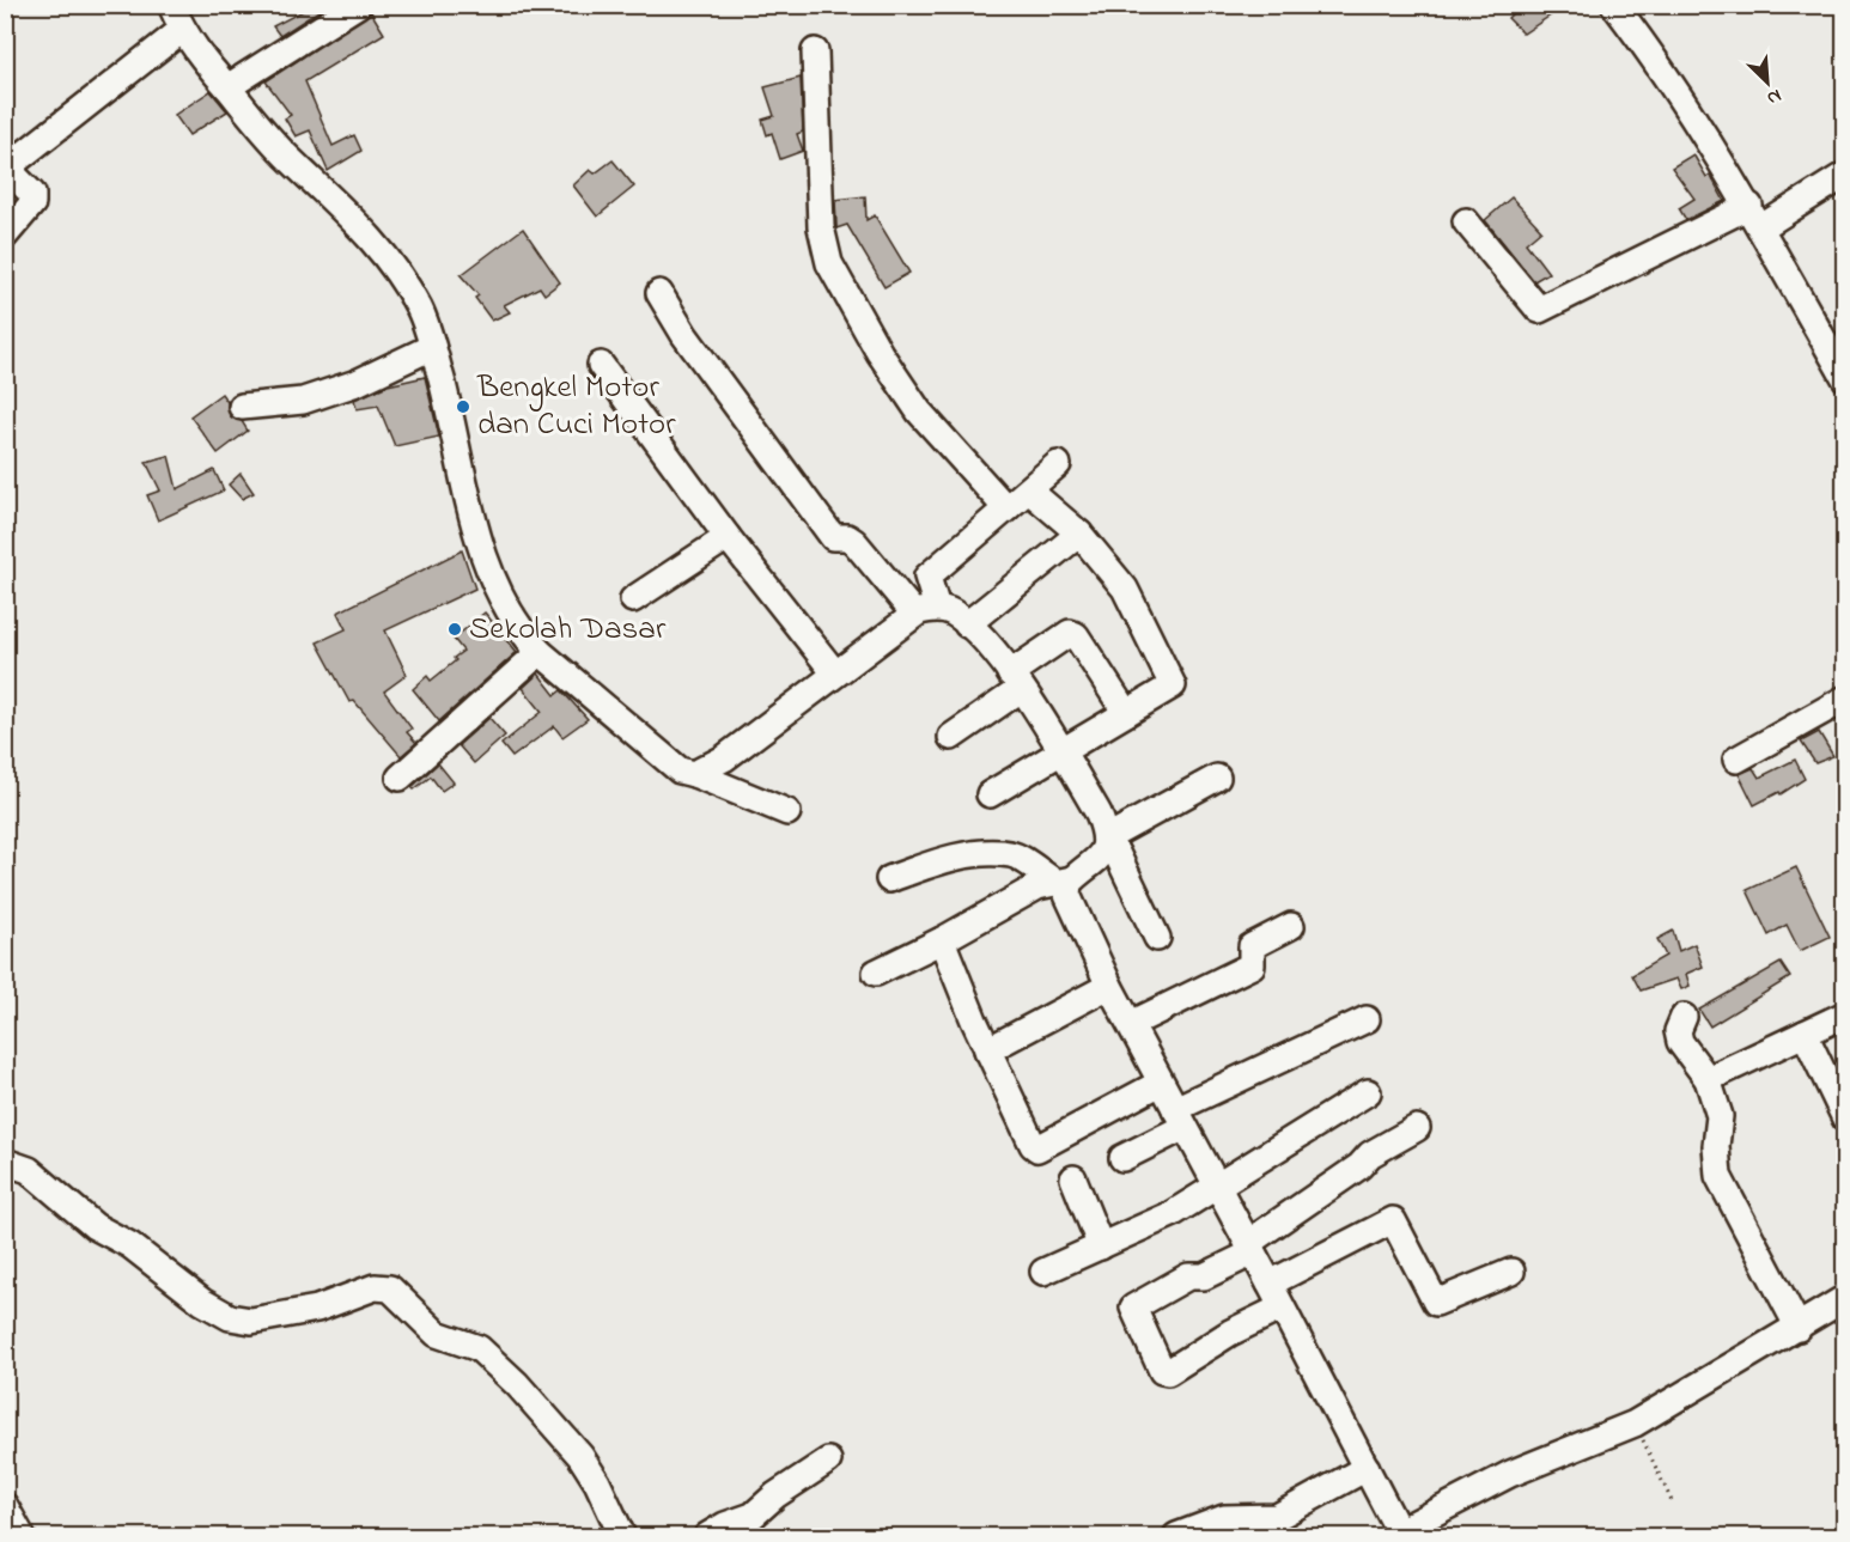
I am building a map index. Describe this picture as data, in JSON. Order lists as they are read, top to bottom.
{
  "places": ["Bengkel Motor dan Cuci Motor", "Sekolah Dasar"],
  "north": "bottom right"
}
